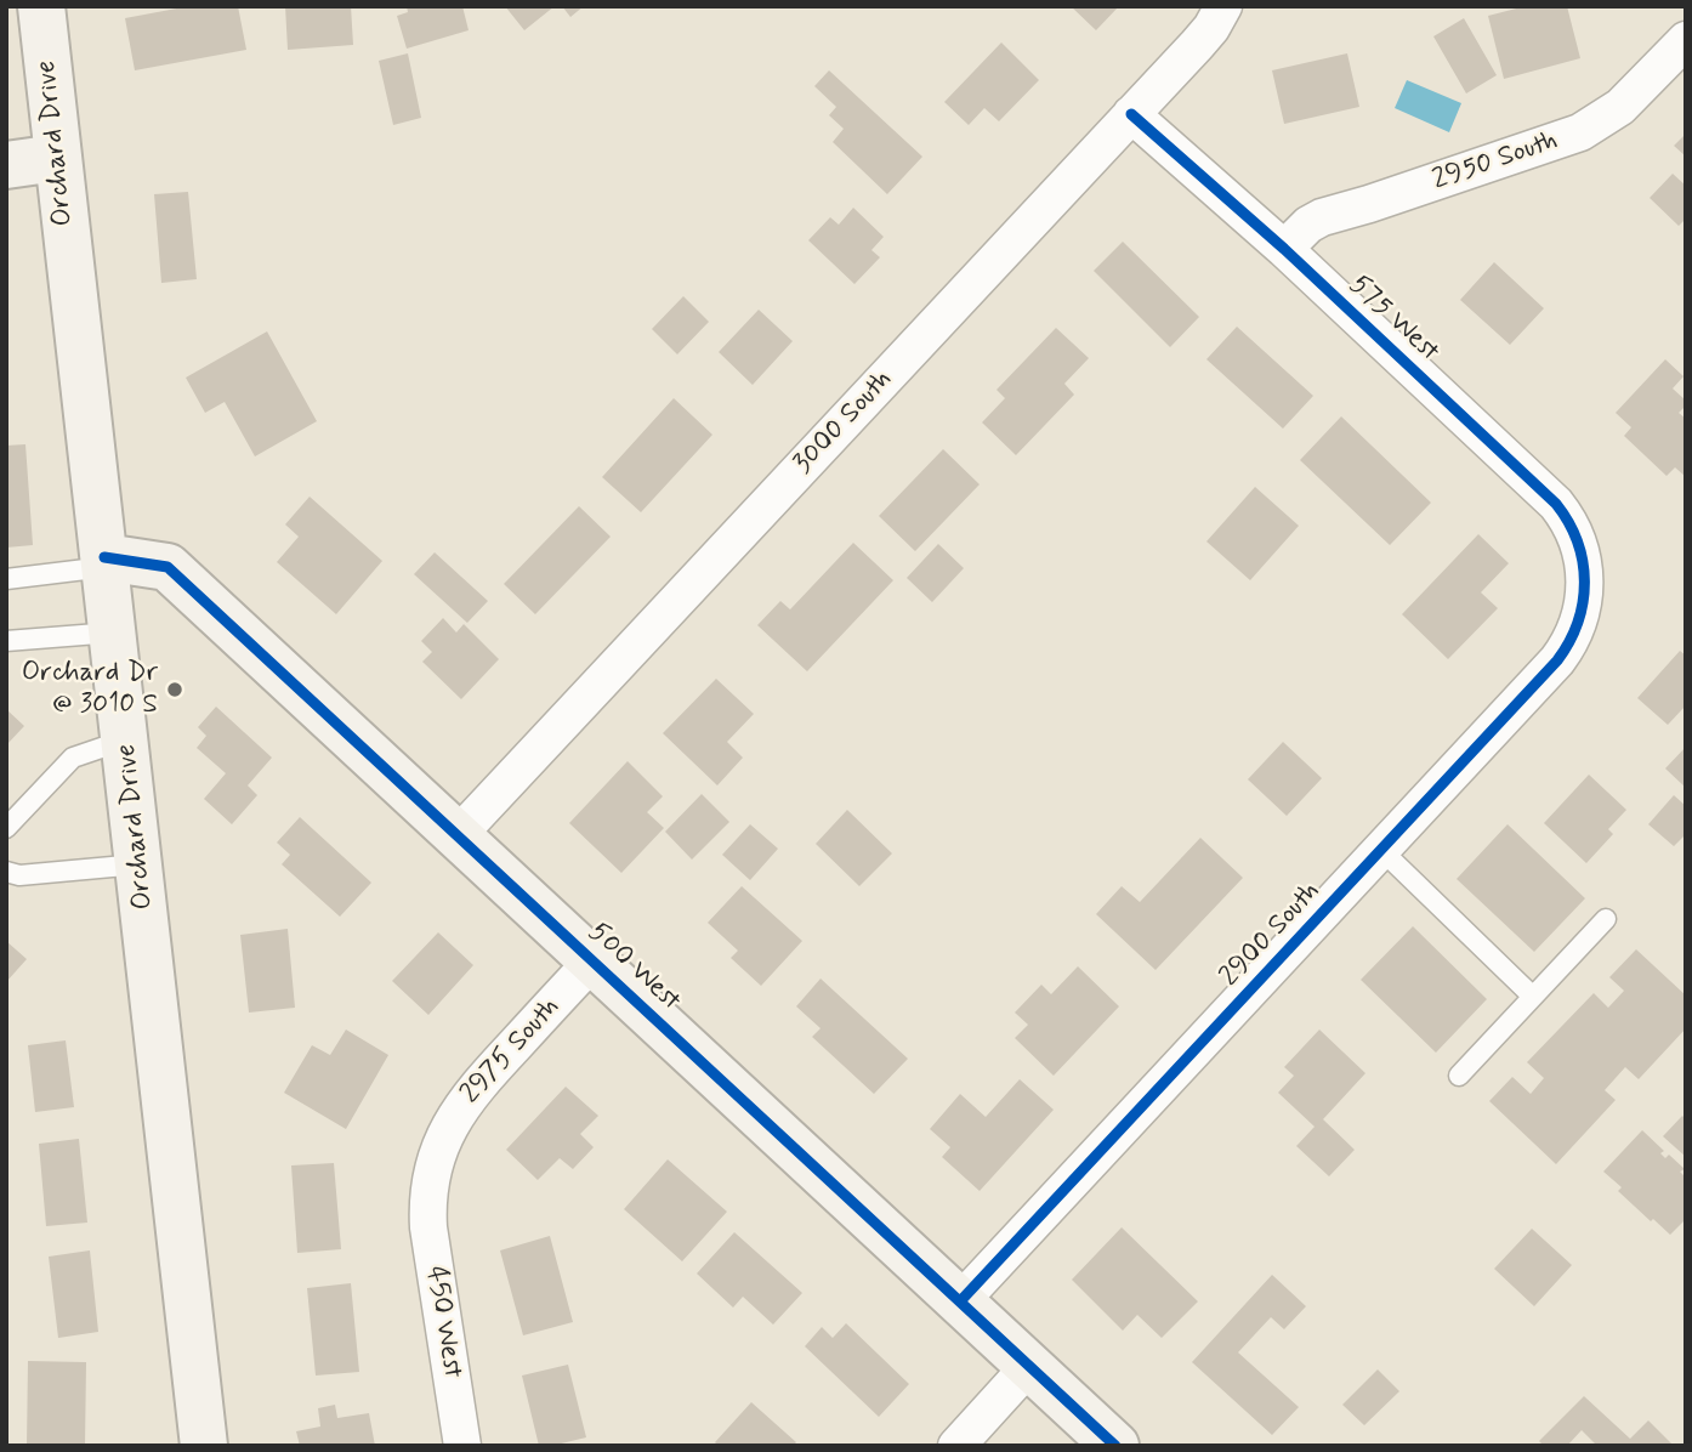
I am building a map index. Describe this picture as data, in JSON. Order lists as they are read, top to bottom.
{
  "streets": {
    "main road": ["Orchard Drive", "500 West"],
    "street": [
      "2950 South",
      "575 West",
      "3000 South",
      "2900 South",
      "2975 South",
      "450 West"
    ]
  },
  "crossings": [
    ["Orchard Drive", "500 West"],
    ["2950 South", "575 West"],
    ["575 West", "3000 South"],
    ["575 West", "2900 South"],
    ["3000 South", "500 West"],
    ["2900 South", "500 West"],
    ["500 West", "2975 South"],
    ["2975 South", "450 West"]
  ],
  "places": ["Orchard Dr @ 3010 S"]
}
